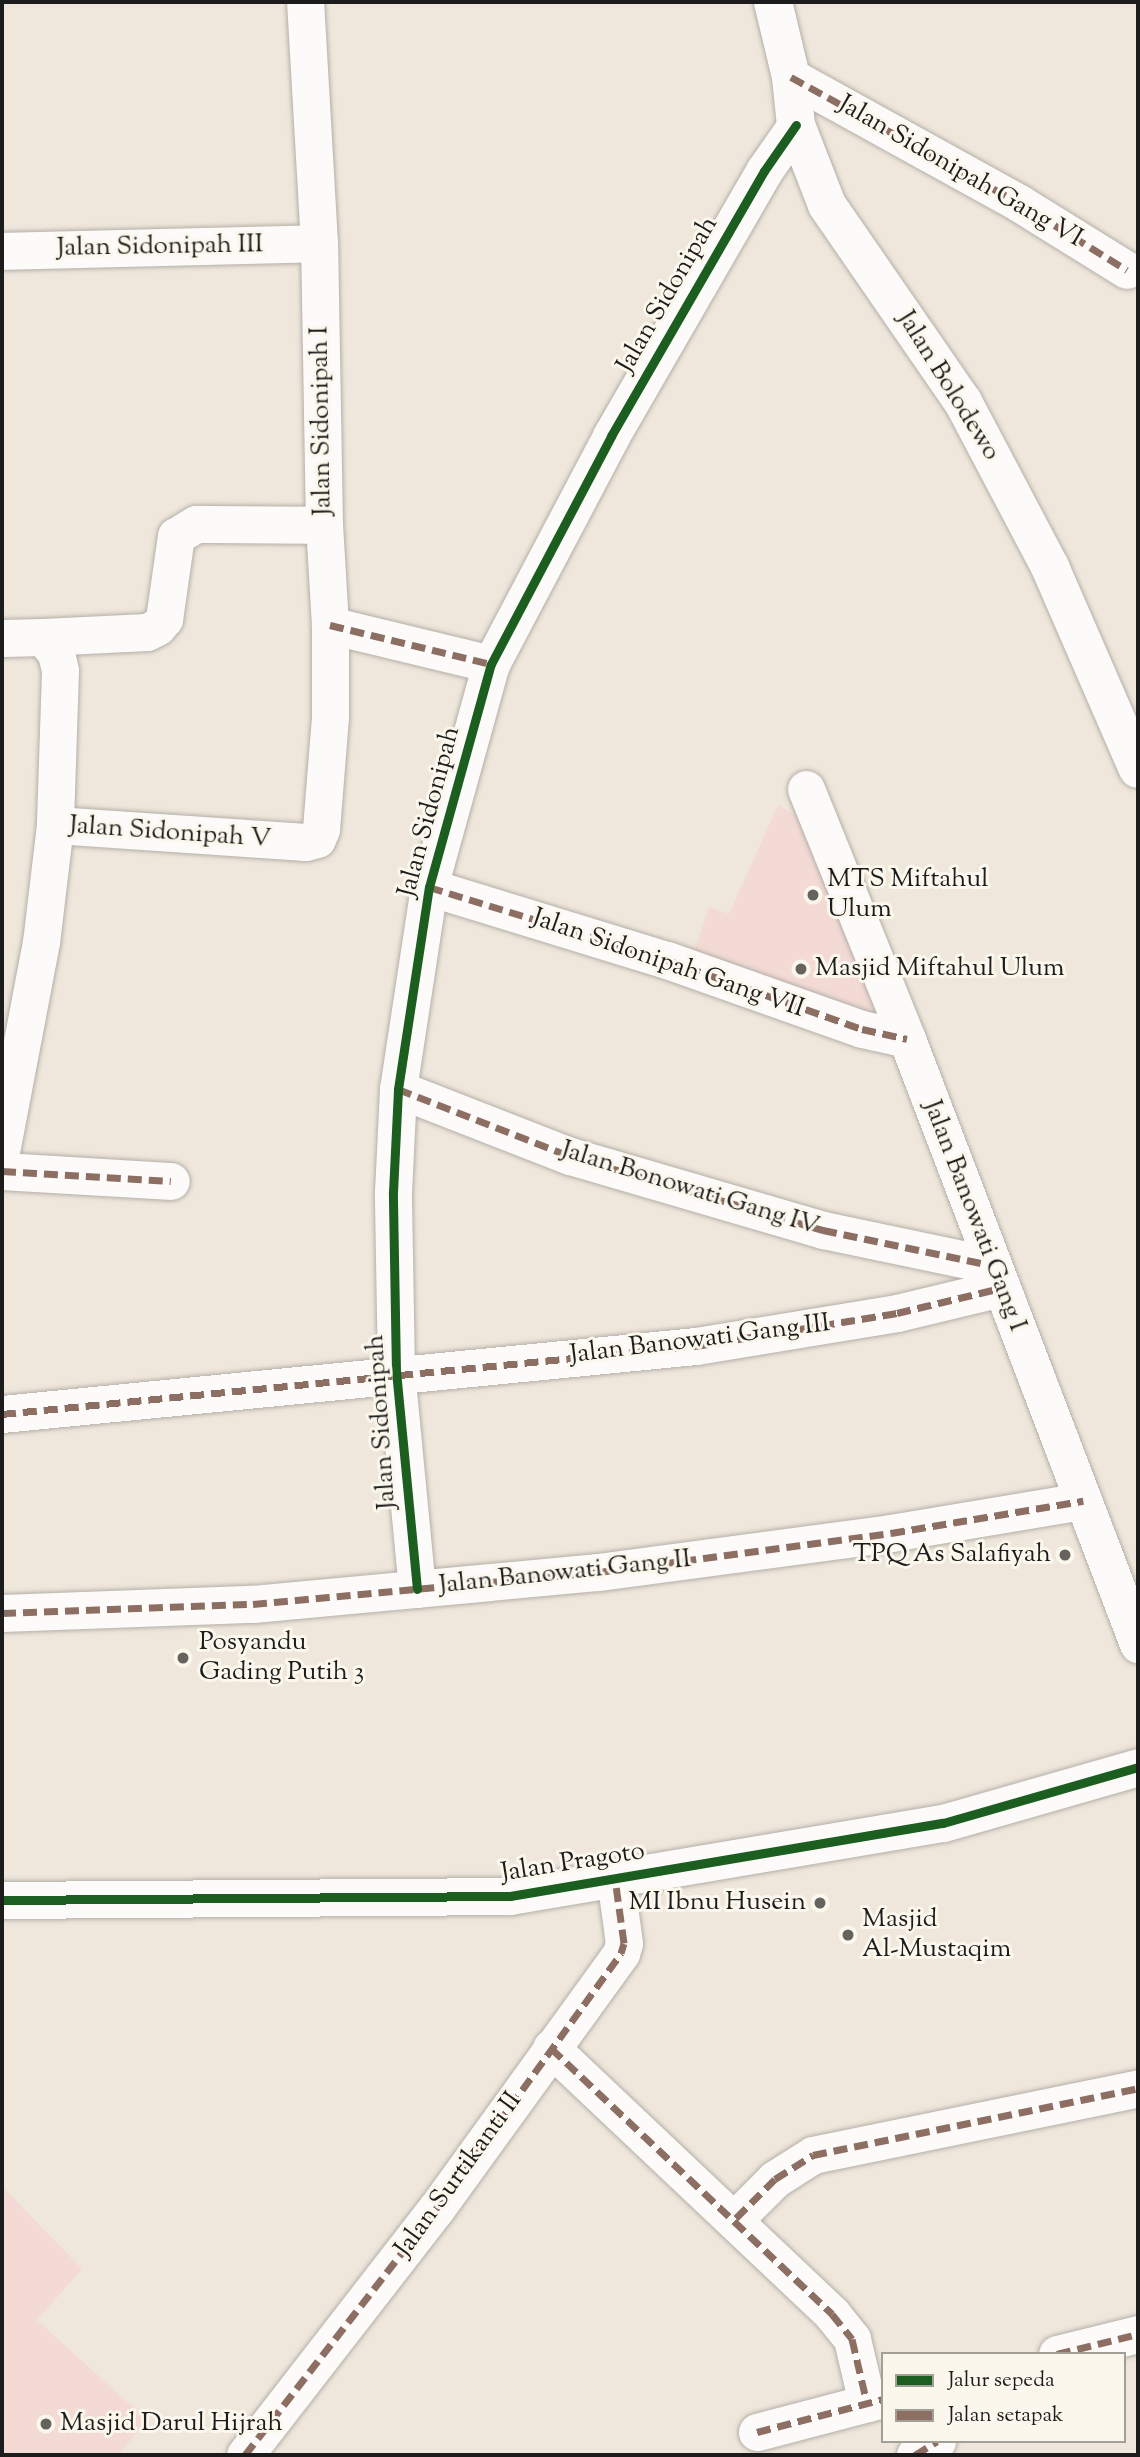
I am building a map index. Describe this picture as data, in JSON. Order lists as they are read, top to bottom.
{
  "streets": {
    "street": [
      "Jalan Sidonipah Gang VI",
      "Jalan Sidonipah III",
      "Jalan Sidonipah",
      "Jalan Bolodewo",
      "Jalan Sidonipah I",
      "Jalan Sidonipah V",
      "Jalan Sidonipah Gang VII",
      "Jalan Bonowati Gang IV",
      "Jalan Banowati Gang I",
      "Jalan Banowati Gang III",
      "Jalan Banowati Gang II",
      "Jalan Pragoto",
      "Jalan Surtikanti II"
    ]
  },
  "crossings": [
    ["Jalan Sidonipah Gang VI", "Jalan Bolodewo"],
    ["Jalan Sidonipah III", "Jalan Sidonipah I"],
    ["Jalan Sidonipah", "Jalan Bolodewo"],
    ["Jalan Sidonipah", "Jalan Sidonipah Gang VII"],
    ["Jalan Sidonipah", "Jalan Bonowati Gang IV"],
    ["Jalan Sidonipah", "Jalan Banowati Gang III"],
    ["Jalan Sidonipah", "Jalan Banowati Gang II"],
    ["Jalan Sidonipah I", "Jalan Sidonipah V"],
    ["Jalan Sidonipah Gang VII", "Jalan Banowati Gang I"],
    ["Jalan Bonowati Gang IV", "Jalan Banowati Gang I"],
    ["Jalan Bonowati Gang IV", "Jalan Banowati Gang III"],
    ["Jalan Banowati Gang I", "Jalan Banowati Gang III"],
    ["Jalan Banowati Gang I", "Jalan Banowati Gang II"],
    ["Jalan Pragoto", "Jalan Surtikanti II"]
  ],
  "places": [
    "MTS Miftahul Ulum",
    "Masjid Miftahul Ulum",
    "TPQ As Salafiyah",
    "Posyandu Gading Putih 3",
    "MI Ibnu Husein",
    "Masjid Al-Mustaqim",
    "Masjid Darul Hijrah"
  ],
  "legend": ["Jalur sepeda", "Jalan setapak"]
}
